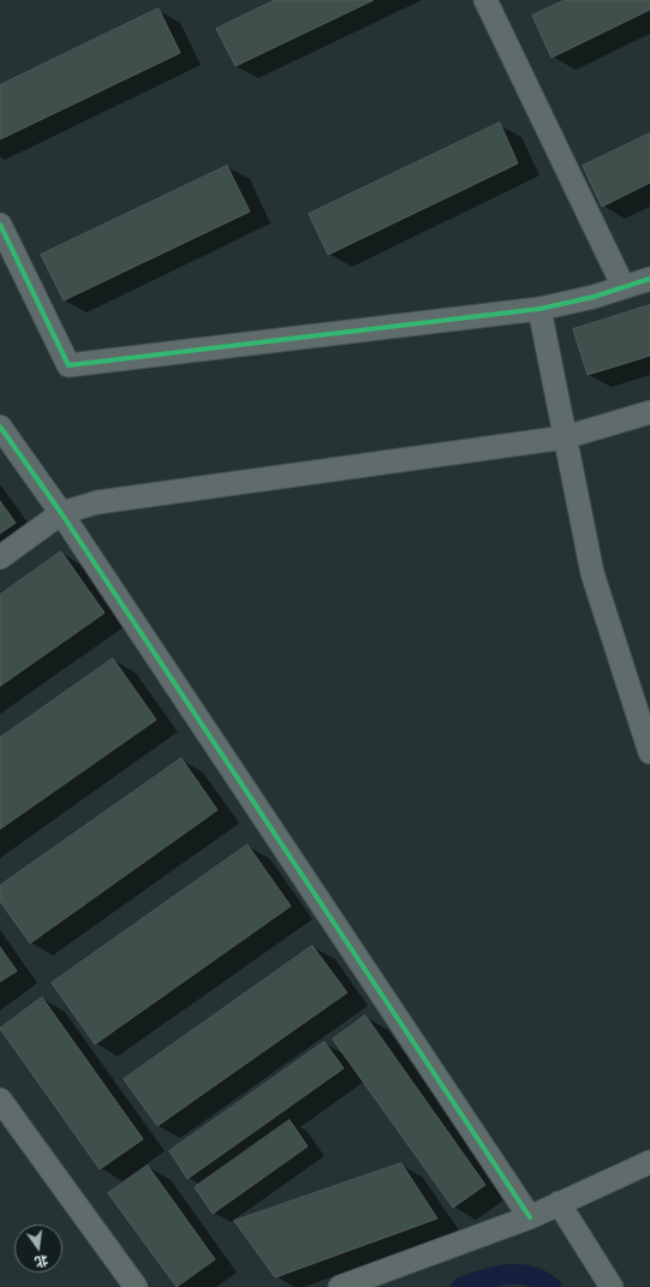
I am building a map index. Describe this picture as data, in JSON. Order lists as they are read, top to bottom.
{
  "north": "bottom"
}
